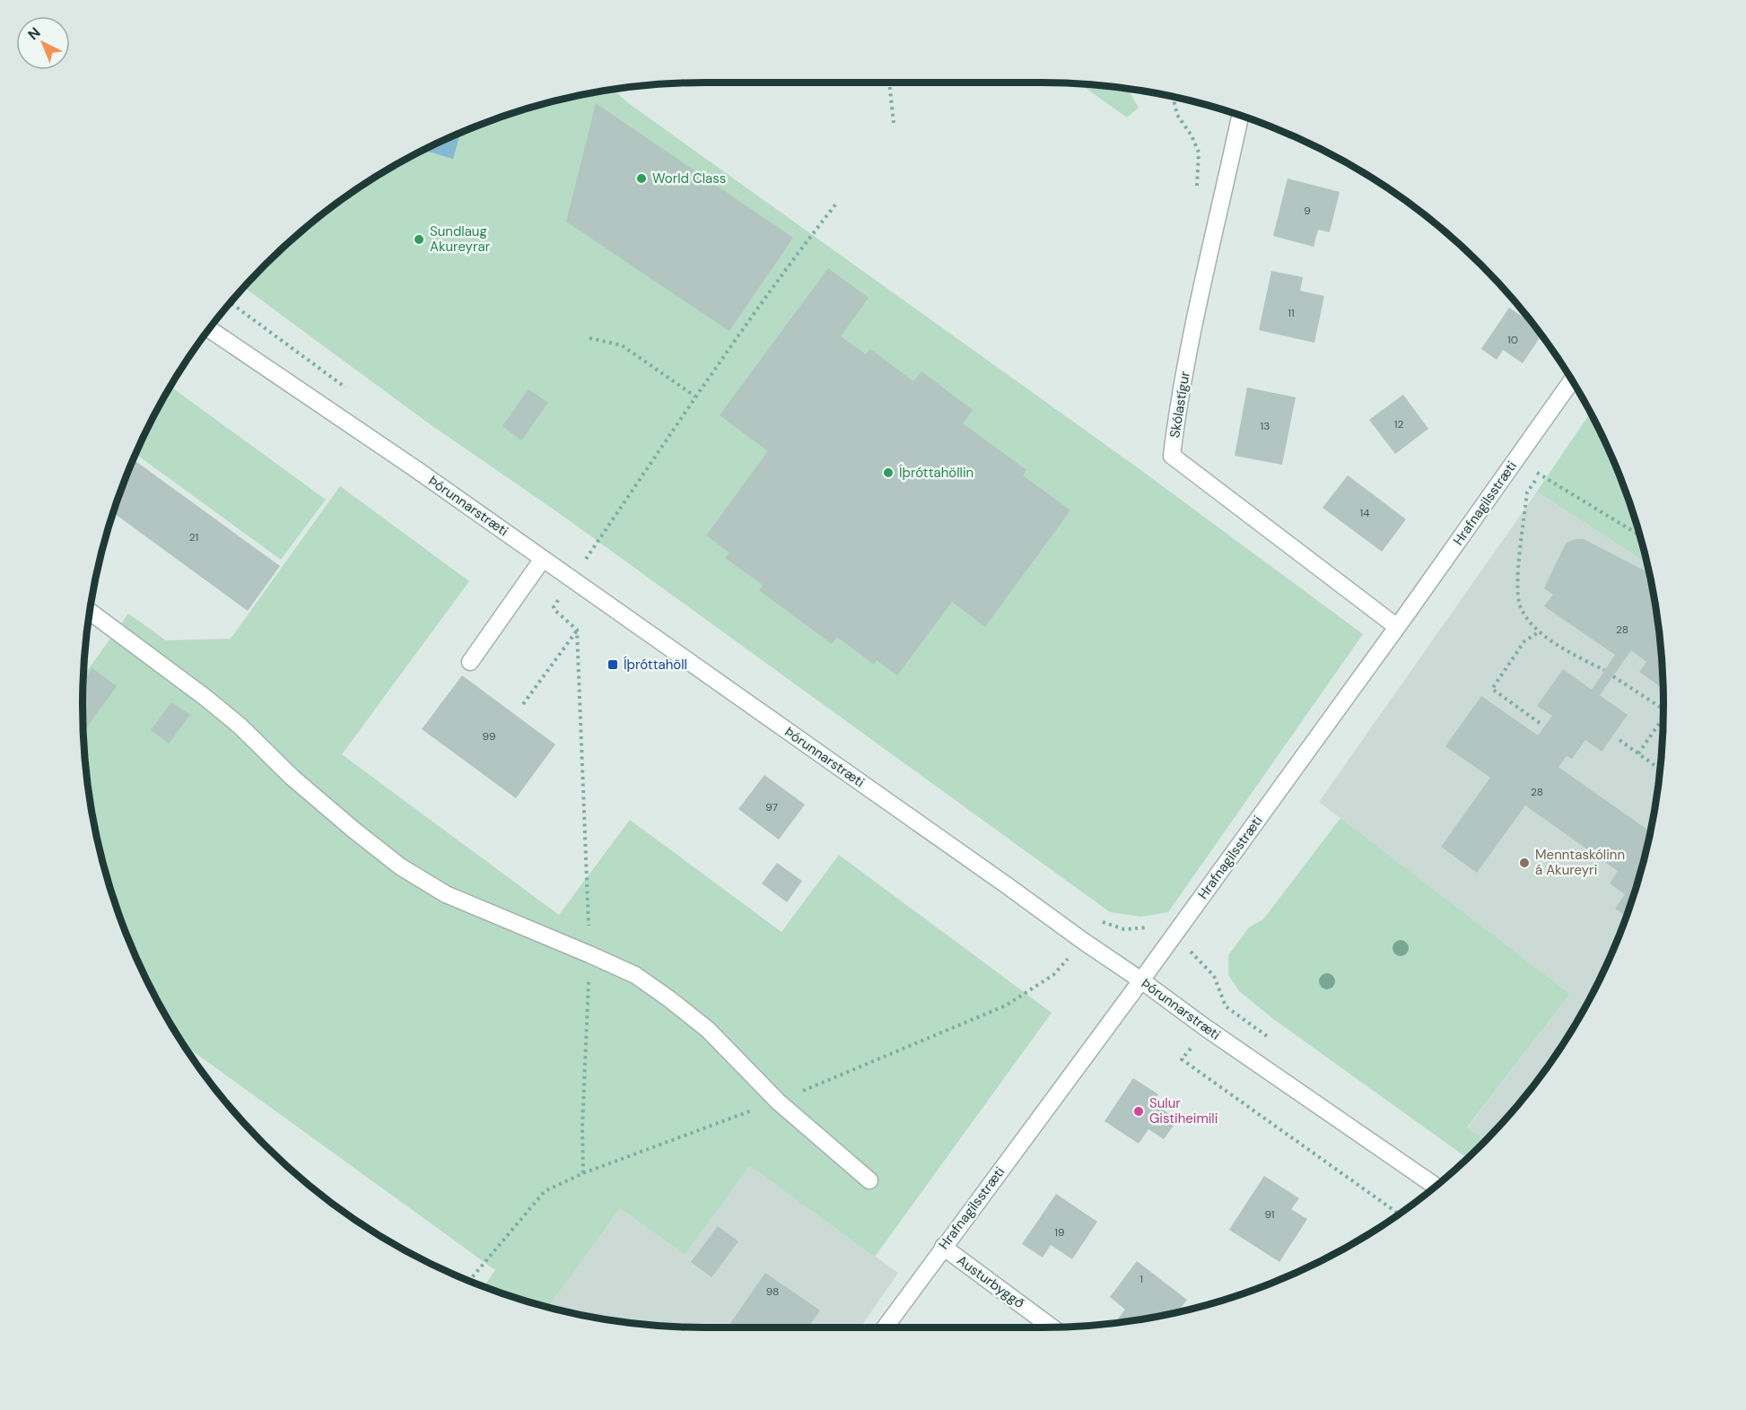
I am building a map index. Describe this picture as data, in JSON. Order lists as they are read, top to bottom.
{
  "streets": {
    "street": [
      "Skólastígur",
      "Hrafnagilsstræti",
      "Þórunnarstræti",
      "Austurbyggð"
    ]
  },
  "crossings": [
    ["Skólastígur", "Hrafnagilsstræti"],
    ["Hrafnagilsstræti", "Þórunnarstræti"],
    ["Hrafnagilsstræti", "Austurbyggð"]
  ],
  "places": {
    "other": [
      "World Class",
      "Sundlaug Akureyrar",
      "Íþróttahöllin",
      "Menntaskólinn á Akureyri",
      "Sulur Gistiheimili"
    ],
    "transit": ["Íþróttahöll"]
  },
  "house_numbers": [
    "9",
    "11",
    "10",
    "12",
    "13",
    "14",
    "21",
    "28",
    "99",
    "28",
    "97",
    "91",
    "19",
    "1",
    "98"
  ],
  "north": "top left"
}
